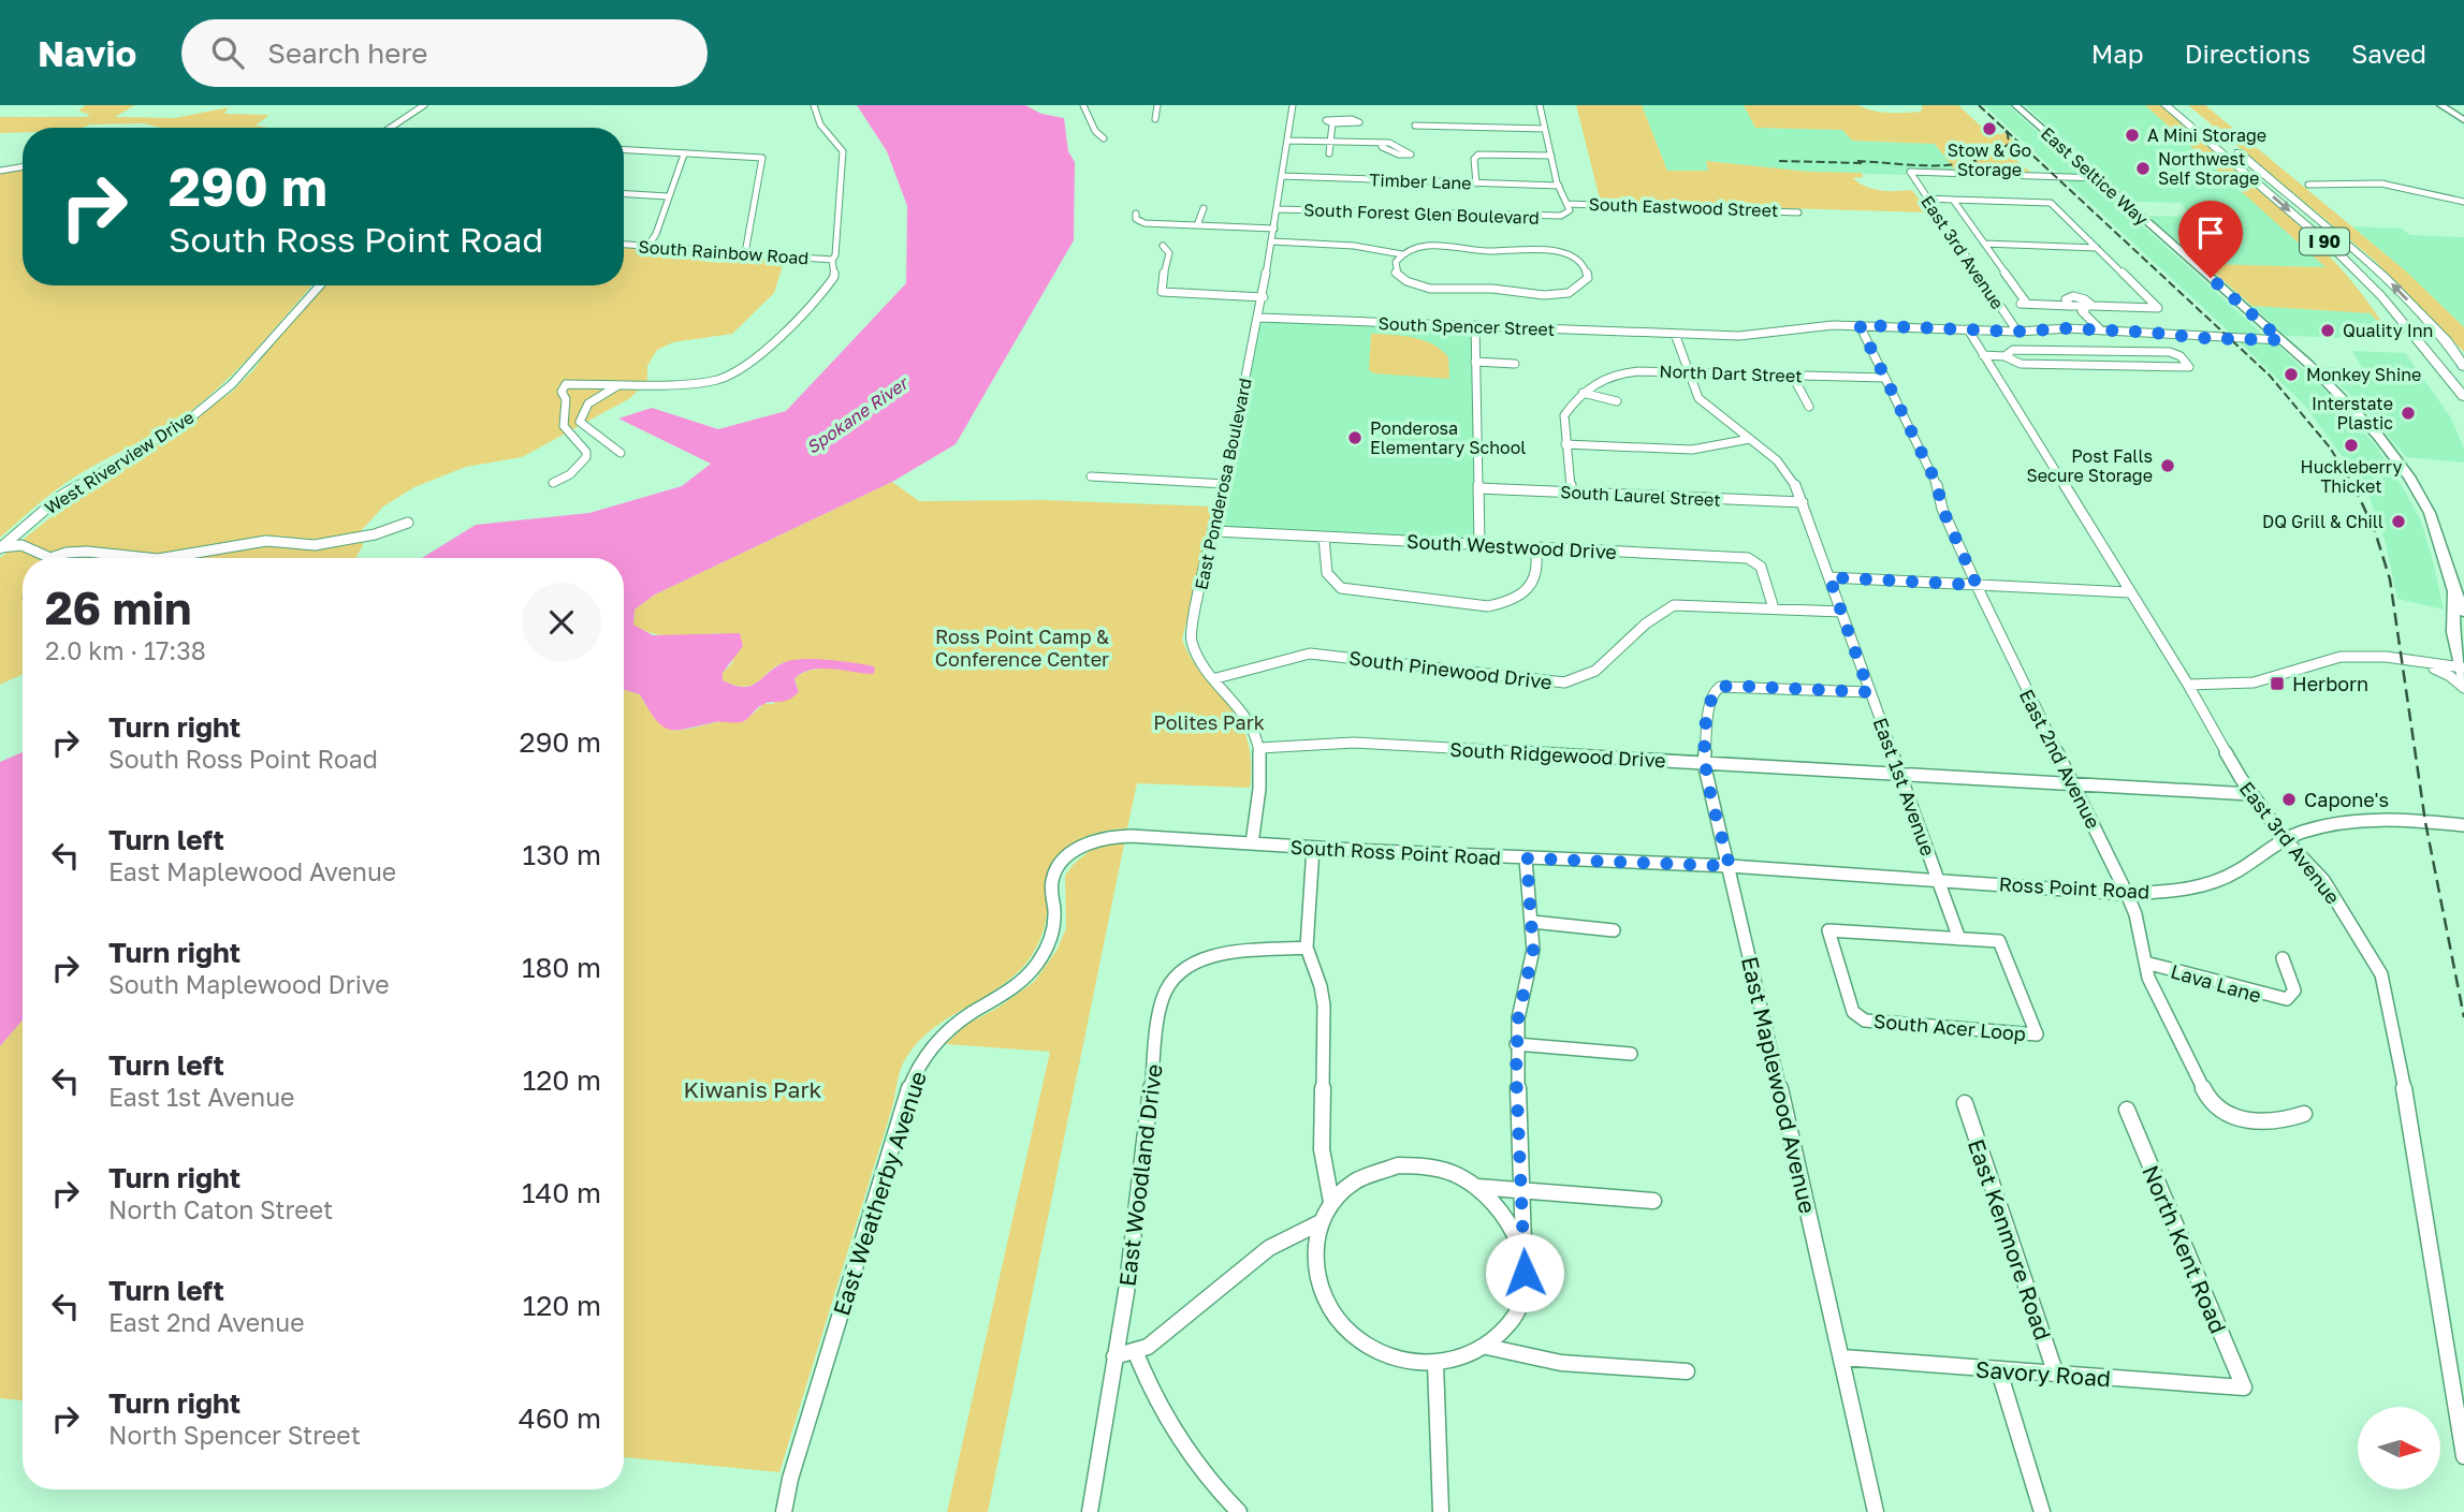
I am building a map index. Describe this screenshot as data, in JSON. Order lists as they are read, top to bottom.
{
  "streets": {
    "highway": ["I 90"],
    "main road": ["East Seltice Way"],
    "street": [
      "Timber Lane",
      "South Eastwood Street",
      "South Forest Glen Boulevard",
      "South Rainbow Road",
      "East 3rd Avenue",
      "South Spencer Street",
      "North Dart Street",
      "West Riverview Drive",
      "East Ponderosa Boulevard",
      "South Laurel Street",
      "South Westwood Drive",
      "South Pinewood Drive",
      "South Ridgewood Drive",
      "East 2nd Avenue",
      "East 1st Avenue",
      "South Ross Point Road",
      "Ross Point Road",
      "Lava Lane",
      "South Acer Loop",
      "East Maplewood Avenue",
      "East Woodland Drive",
      "East Weatherby Avenue",
      "East Kenmore Road",
      "North Kent Road",
      "Savory Road"
    ]
  },
  "crossings": [
    ["East Seltice Way", "East 3rd Avenue"],
    ["East Seltice Way", "South Spencer Street"],
    ["Timber Lane", "East Ponderosa Boulevard"],
    ["South Eastwood Street", "South Forest Glen Boulevard"],
    ["South Forest Glen Boulevard", "East Ponderosa Boulevard"],
    ["East 3rd Avenue", "South Spencer Street"],
    ["East 3rd Avenue", "South Ridgewood Drive"],
    ["East 3rd Avenue", "Ross Point Road"],
    ["South Spencer Street", "East Ponderosa Boulevard"],
    ["South Spencer Street", "East 2nd Avenue"],
    ["South Spencer Street", "East 1st Avenue"],
    ["North Dart Street", "East 2nd Avenue"],
    ["North Dart Street", "East 1st Avenue"],
    ["East Ponderosa Boulevard", "South Westwood Drive"],
    ["East Ponderosa Boulevard", "South Pinewood Drive"],
    ["East Ponderosa Boulevard", "South Ridgewood Drive"],
    ["East Ponderosa Boulevard", "South Ross Point Road"],
    ["South Laurel Street", "East 1st Avenue"],
    ["South Westwood Drive", "South Pinewood Drive"],
    ["South Pinewood Drive", "East 1st Avenue"],
    ["South Ridgewood Drive", "East 2nd Avenue"],
    ["South Ridgewood Drive", "East 1st Avenue"],
    ["South Ridgewood Drive", "East Maplewood Avenue"],
    ["East 2nd Avenue", "Ross Point Road"],
    ["East 2nd Avenue", "Lava Lane"],
    ["East 1st Avenue", "South Ross Point Road"],
    ["East 1st Avenue", "Ross Point Road"],
    ["East 1st Avenue", "South Acer Loop"],
    ["East 1st Avenue", "East Maplewood Avenue"],
    ["South Ross Point Road", "Ross Point Road"],
    ["South Ross Point Road", "East Maplewood Avenue"],
    ["South Ross Point Road", "East Weatherby Avenue"],
    ["East Maplewood Avenue", "Savory Road"],
    ["East Kenmore Road", "Savory Road"],
    ["North Kent Road", "Savory Road"]
  ],
  "water": ["Spokane River"],
  "parks": ["Ross Point Camp & Conference Center", "Polites Park", "Kiwanis Park"],
  "places": {
    "other": [
      "Stow & Go Storage",
      "A Mini Storage",
      "Northwest Self Storage",
      "Quality Inn",
      "Monkey Shine",
      "Interstate Plastic",
      "Ponderosa Elementary School",
      "Huckleberry Thicket",
      "Post Falls Secure Storage",
      "DQ Grill & Chill",
      "Capone's"
    ],
    "transit": ["Herborn"]
  },
  "north": "right",
  "page": {
    "header": "Navio",
    "search": "Search here",
    "nav": ["Map", "Directions", "Saved"],
    "turn": ["290 m", "South Ross Point Road"],
    "heading": ["26 min", "2.0 km · 17:38"],
    "list": [
      {
        "name": "Turn right",
        "note": "South Ross Point Road",
        "value": "290 m"
      },
      {
        "name": "Turn left",
        "note": "East Maplewood Avenue",
        "value": "130 m"
      },
      {
        "name": "Turn right",
        "note": "South Maplewood Drive",
        "value": "180 m"
      },
      {
        "name": "Turn left",
        "note": "East 1st Avenue",
        "value": "120 m"
      },
      {
        "name": "Turn right",
        "note": "North Caton Street",
        "value": "140 m"
      },
      {
        "name": "Turn left",
        "note": "East 2nd Avenue",
        "value": "120 m"
      },
      {
        "name": "Turn right",
        "note": "North Spencer Street",
        "value": "460 m"
      }
    ]
  }
}
